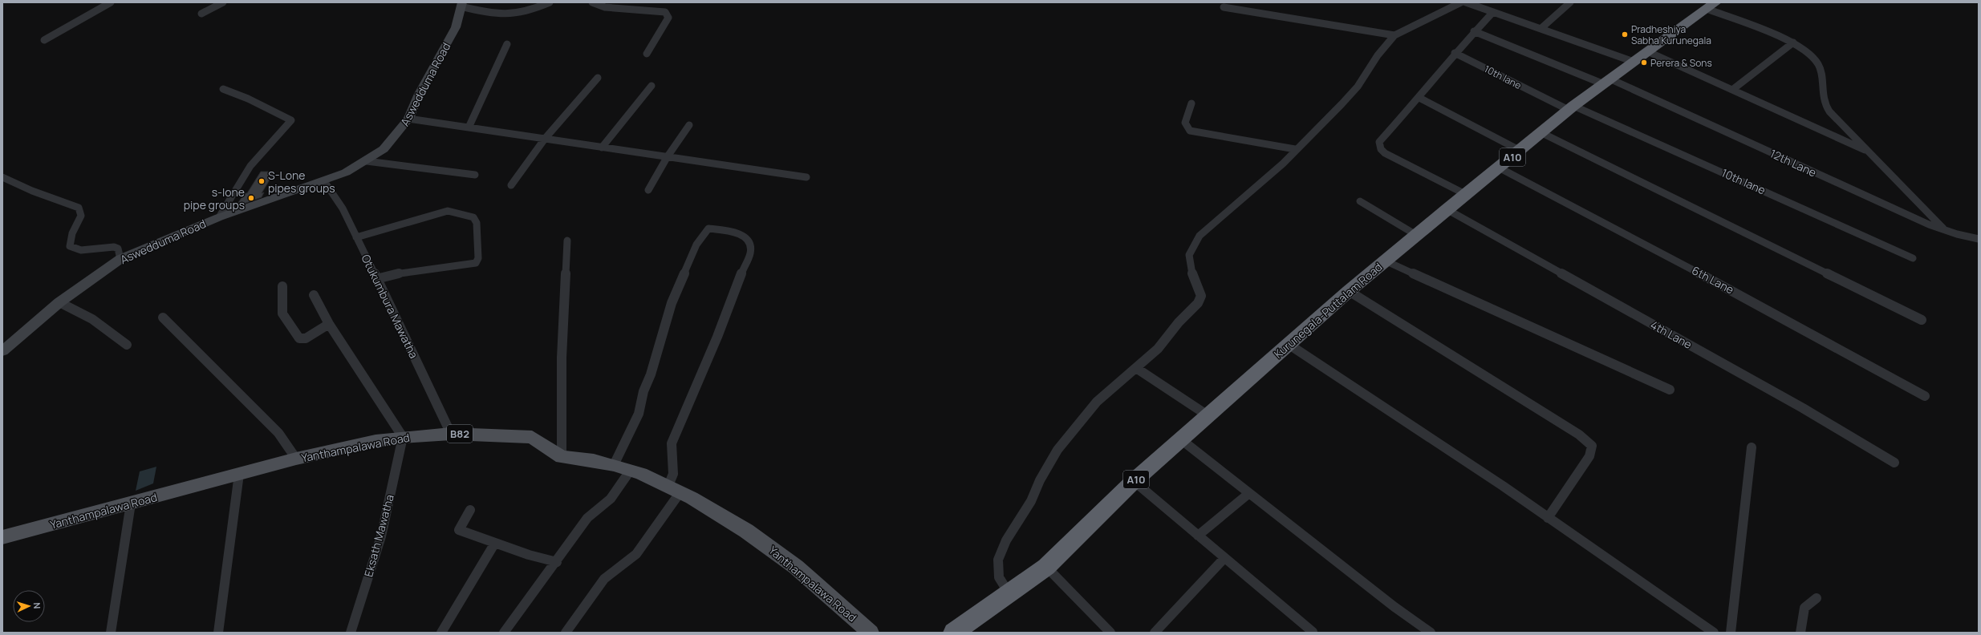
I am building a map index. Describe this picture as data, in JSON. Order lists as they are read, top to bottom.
{
  "streets": {
    "highway": ["A10", "Kurunegala-Puttalam Road"],
    "main road": ["B82", "Yanthampalawa Road"],
    "street": [
      "10th lane",
      "Aswedduma Road",
      "12th Lane",
      "6th Lane",
      "Otukumbura Mawatha",
      "4th Lane",
      "Eksath Mawatha"
    ]
  },
  "crossings": [
    ["10th lane", "Kurunegala-Puttalam Road"],
    ["Aswedduma Road", "Otukumbura Mawatha"],
    ["12th Lane", "Kurunegala-Puttalam Road"],
    ["6th Lane", "Kurunegala-Puttalam Road"],
    ["Otukumbura Mawatha", "Yanthampalawa Road"],
    ["Kurunegala-Puttalam Road", "4th Lane"],
    ["Yanthampalawa Road", "Eksath Mawatha"]
  ],
  "places": [
    "Pradheshiya Sabha Kurunegala",
    "Perera & Sons",
    "S-Lone pipes groups",
    "s-lone pipe groups"
  ],
  "north": "right"
}
